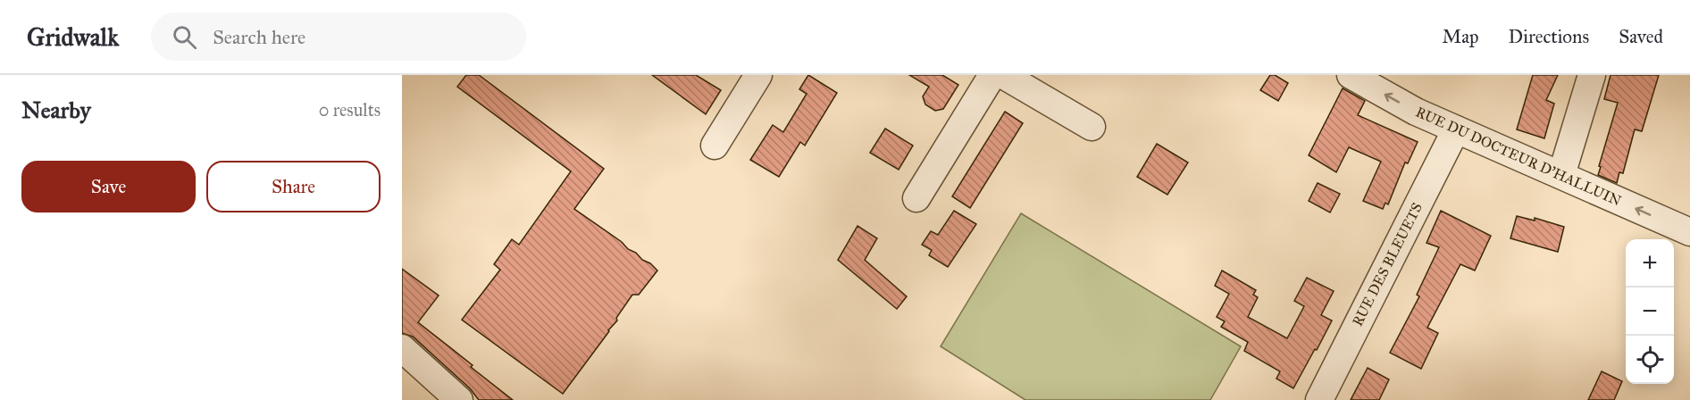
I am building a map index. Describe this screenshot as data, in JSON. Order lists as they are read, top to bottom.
{
  "streets": {
    "street": ["RUE DU DOCTEUR D'HALLUIN", "RUE DES BLEUETS"]
  },
  "crossings": [
    ["RUE DU DOCTEUR D'HALLUIN", "RUE DES BLEUETS"]
  ],
  "one_way": ["RUE DU DOCTEUR D'HALLUIN"],
  "page": {
    "header": "Gridwalk",
    "search": "Search here",
    "nav": ["Map", "Directions", "Saved"],
    "heading": ["Nearby", "0 results"],
    "buttons": ["Save", "Share"],
    "map_buttons": ["+", "−"]
  }
}
